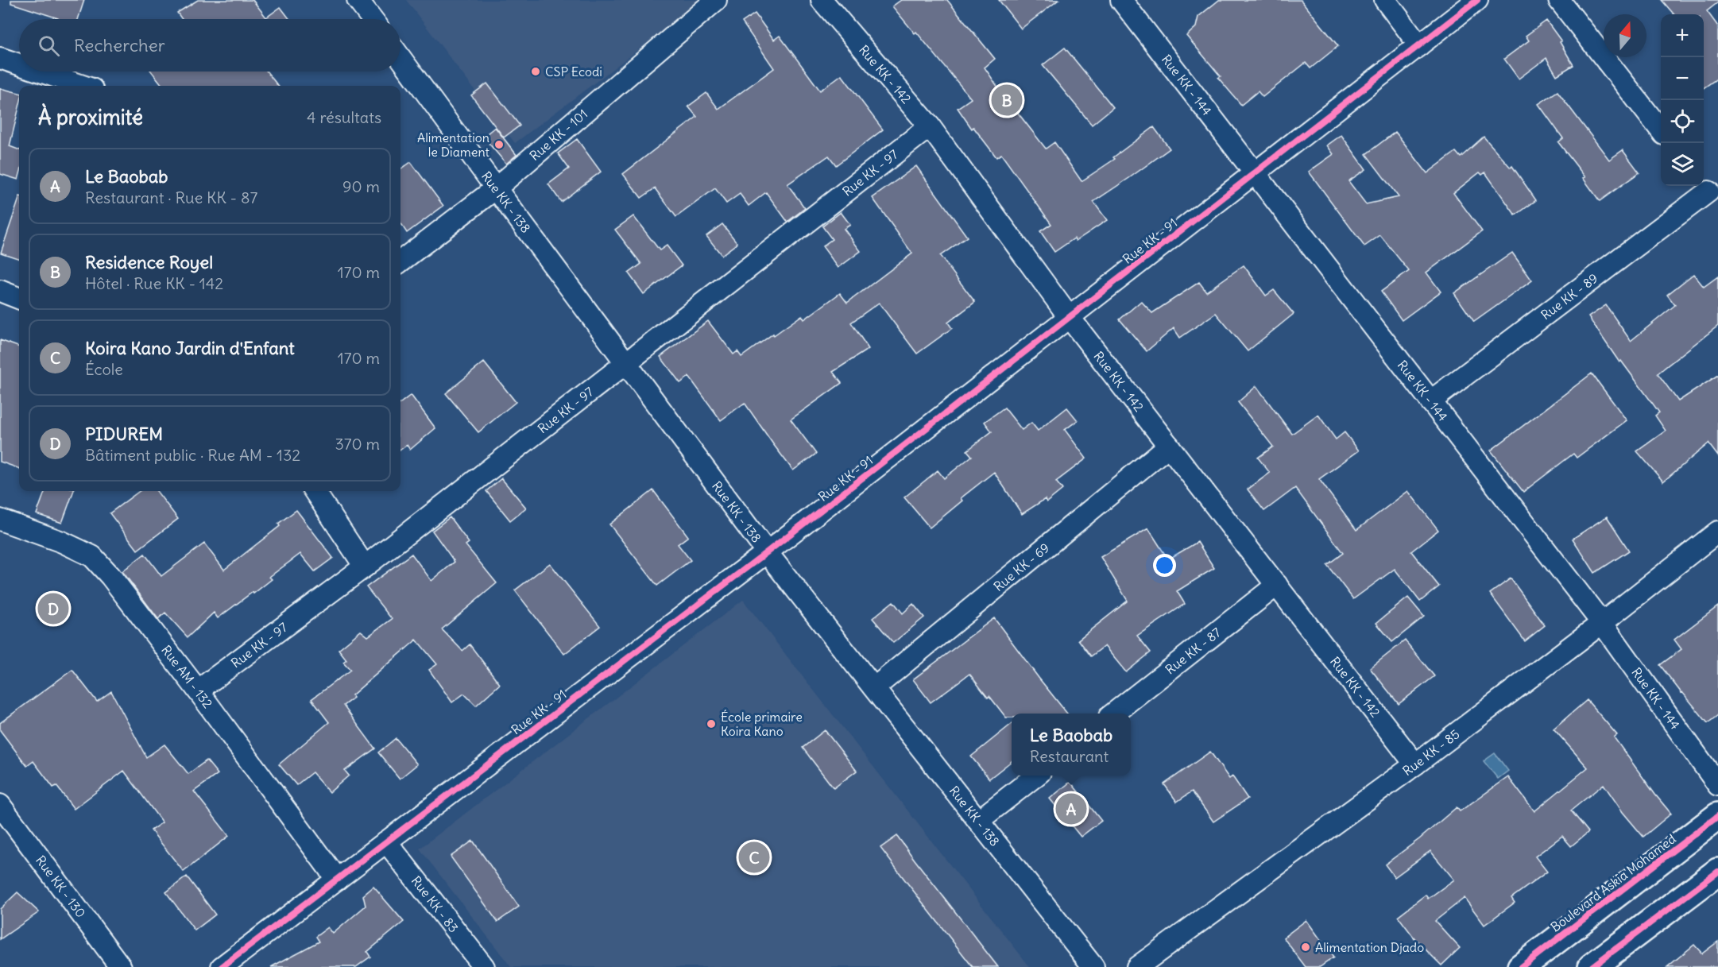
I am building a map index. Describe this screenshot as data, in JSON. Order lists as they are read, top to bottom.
{
  "streets": {
    "main road": ["Boulevard Askia Mohamed"],
    "street": [
      "Rue KK - 142",
      "Rue KK - 144",
      "Rue KK - 101",
      "Rue KK - 97",
      "Rue KK - 138",
      "Rue KK - 91",
      "Rue KK - 89",
      "Rue KK - 69",
      "Rue KK - 87",
      "Rue AM - 132",
      "Rue KK - 85",
      "Rue KK - 130",
      "Rue KK - 83"
    ]
  },
  "crossings": [
    ["Rue KK - 142", "Rue KK - 97"],
    ["Rue KK - 142", "Rue KK - 91"],
    ["Rue KK - 142", "Rue KK - 69"],
    ["Rue KK - 142", "Rue KK - 87"],
    ["Rue KK - 142", "Rue KK - 85"],
    ["Rue KK - 144", "Rue KK - 91"],
    ["Rue KK - 144", "Rue KK - 89"],
    ["Rue KK - 144", "Rue KK - 85"],
    ["Rue KK - 101", "Rue KK - 138"],
    ["Rue KK - 97", "Rue KK - 138"],
    ["Rue KK - 97", "Rue AM - 132"],
    ["Rue KK - 138", "Rue KK - 91"],
    ["Rue KK - 138", "Rue KK - 69"],
    ["Rue KK - 91", "Rue AM - 132"],
    ["Rue KK - 91", "Rue KK - 83"]
  ],
  "places": [
    "CSP Ecodi",
    "Alimentation le Diament",
    "École primaire Koira Kano",
    "Alimentation Djado"
  ],
  "north": "top",
  "page": {
    "map_buttons": ["+", "−"],
    "search": "Rechercher",
    "pins": [
      "B",
      "D",
      "A",
      "C"
    ],
    "heading": ["À proximité", "4 résultats"],
    "list": [
      {
        "mark": "A",
        "name": "Le Baobab",
        "note": "Restaurant · Rue KK - 87",
        "value": "90 m"
      },
      {
        "mark": "B",
        "name": "Residence Royel",
        "note": "Hôtel · Rue KK - 142",
        "value": "170 m"
      },
      {
        "mark": "C",
        "name": "Koira Kano Jardin d'Enfant",
        "note": "École",
        "value": "170 m"
      },
      {
        "mark": "D",
        "name": "PIDUREM",
        "note": "Bâtiment public · Rue AM - 132",
        "value": "370 m"
      }
    ],
    "popup": ["Le Baobab", "Restaurant"]
  }
}
